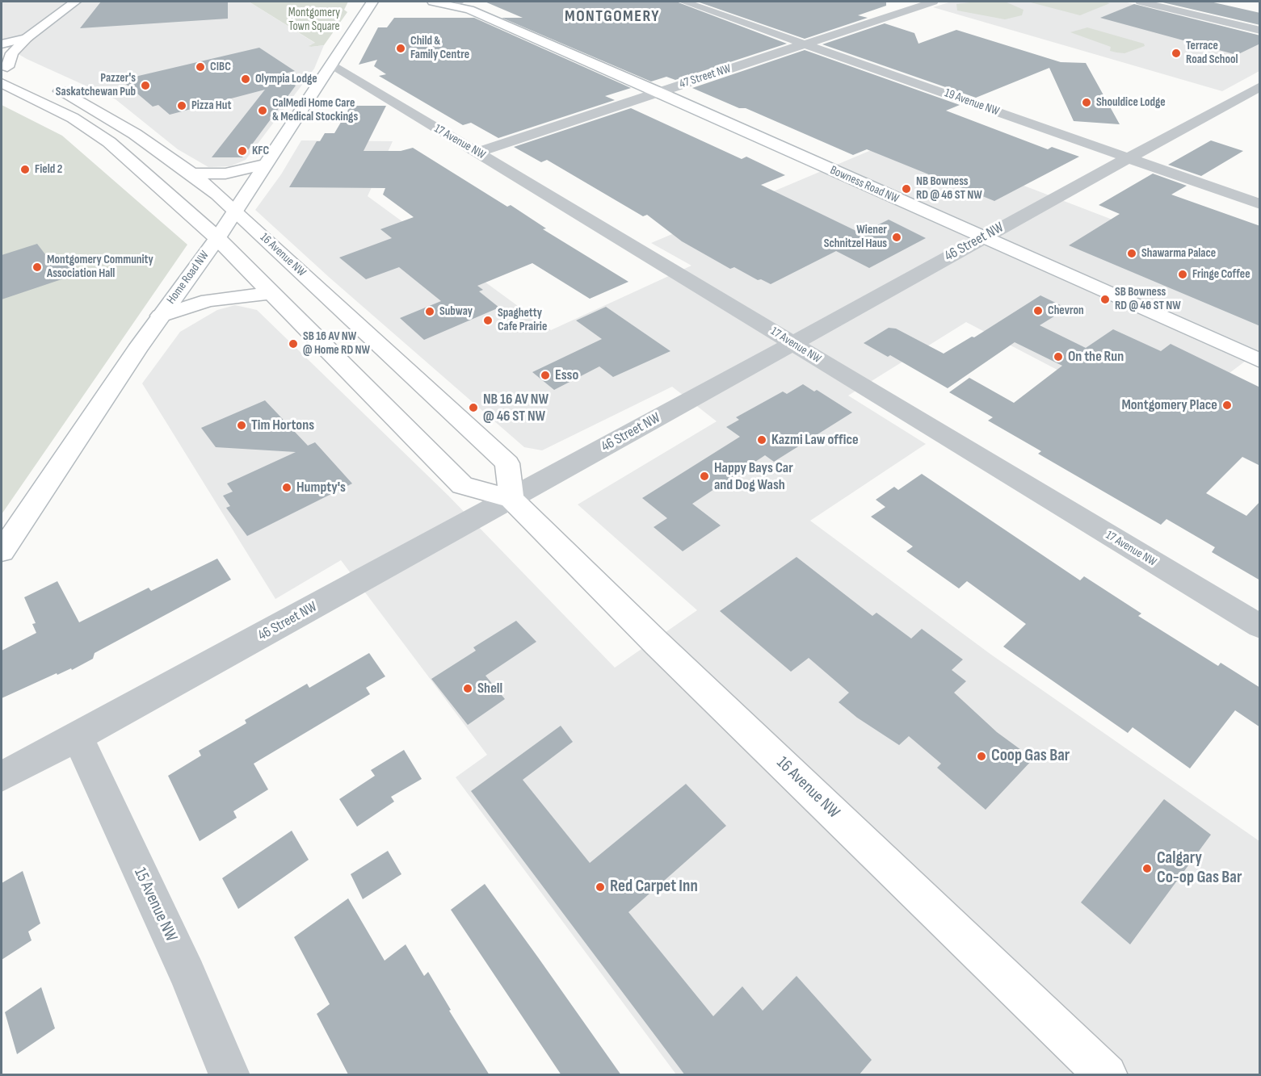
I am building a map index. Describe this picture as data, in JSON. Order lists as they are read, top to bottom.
{
  "streets": {
    "main road": ["Bowness Road NW", "16 Avenue NW", "Home Road NW"],
    "street": [
      "47 Street NW",
      "19 Avenue NW",
      "17 Avenue NW",
      "46 Street NW",
      "15 Avenue NW"
    ]
  },
  "crossings": [
    ["47 Street NW", "19 Avenue NW"],
    ["47 Street NW", "17 Avenue NW"],
    ["47 Street NW", "Bowness Road NW"],
    ["19 Avenue NW", "46 Street NW"],
    ["17 Avenue NW", "46 Street NW"],
    ["17 Avenue NW", "Home Road NW"],
    ["Bowness Road NW", "46 Street NW"],
    ["46 Street NW", "16 Avenue NW"],
    ["46 Street NW", "15 Avenue NW"],
    ["16 Avenue NW", "Home Road NW"]
  ],
  "districts": ["MONTGOMERY"],
  "parks": ["Montgomery Town Square"],
  "places": [
    "Child & Family Centre",
    "Terrace Road School",
    "CIBC",
    "Olympia Lodge",
    "Pazzer's Saskatchewan Pub",
    "Shouldice Lodge",
    "Pizza Hut",
    "CalMedi Home Care & Medical Stockings",
    "KFC",
    "Field 2",
    "NB Bowness RD @ 46 ST NW",
    "Wiener Schnitzel Haus",
    "Shawarma Palace",
    "Montgomery Community Association Hall",
    "Fringe Coffee",
    "SB Bowness RD @ 46 ST NW",
    "Chevron",
    "Subway",
    "Spaghetty Cafe Prairie",
    "SB 16 AV NW @ Home RD NW",
    "On the Run",
    "Esso",
    "Montgomery Place",
    "NB 16 AV NW @ 46 ST NW",
    "Tim Hortons",
    "Kazmi Law office",
    "Happy Bays Car and Dog Wash",
    "Humpty's",
    "Shell",
    "Coop Gas Bar",
    "Calgary Co-op Gas Bar",
    "Red Carpet Inn"
  ]
}
